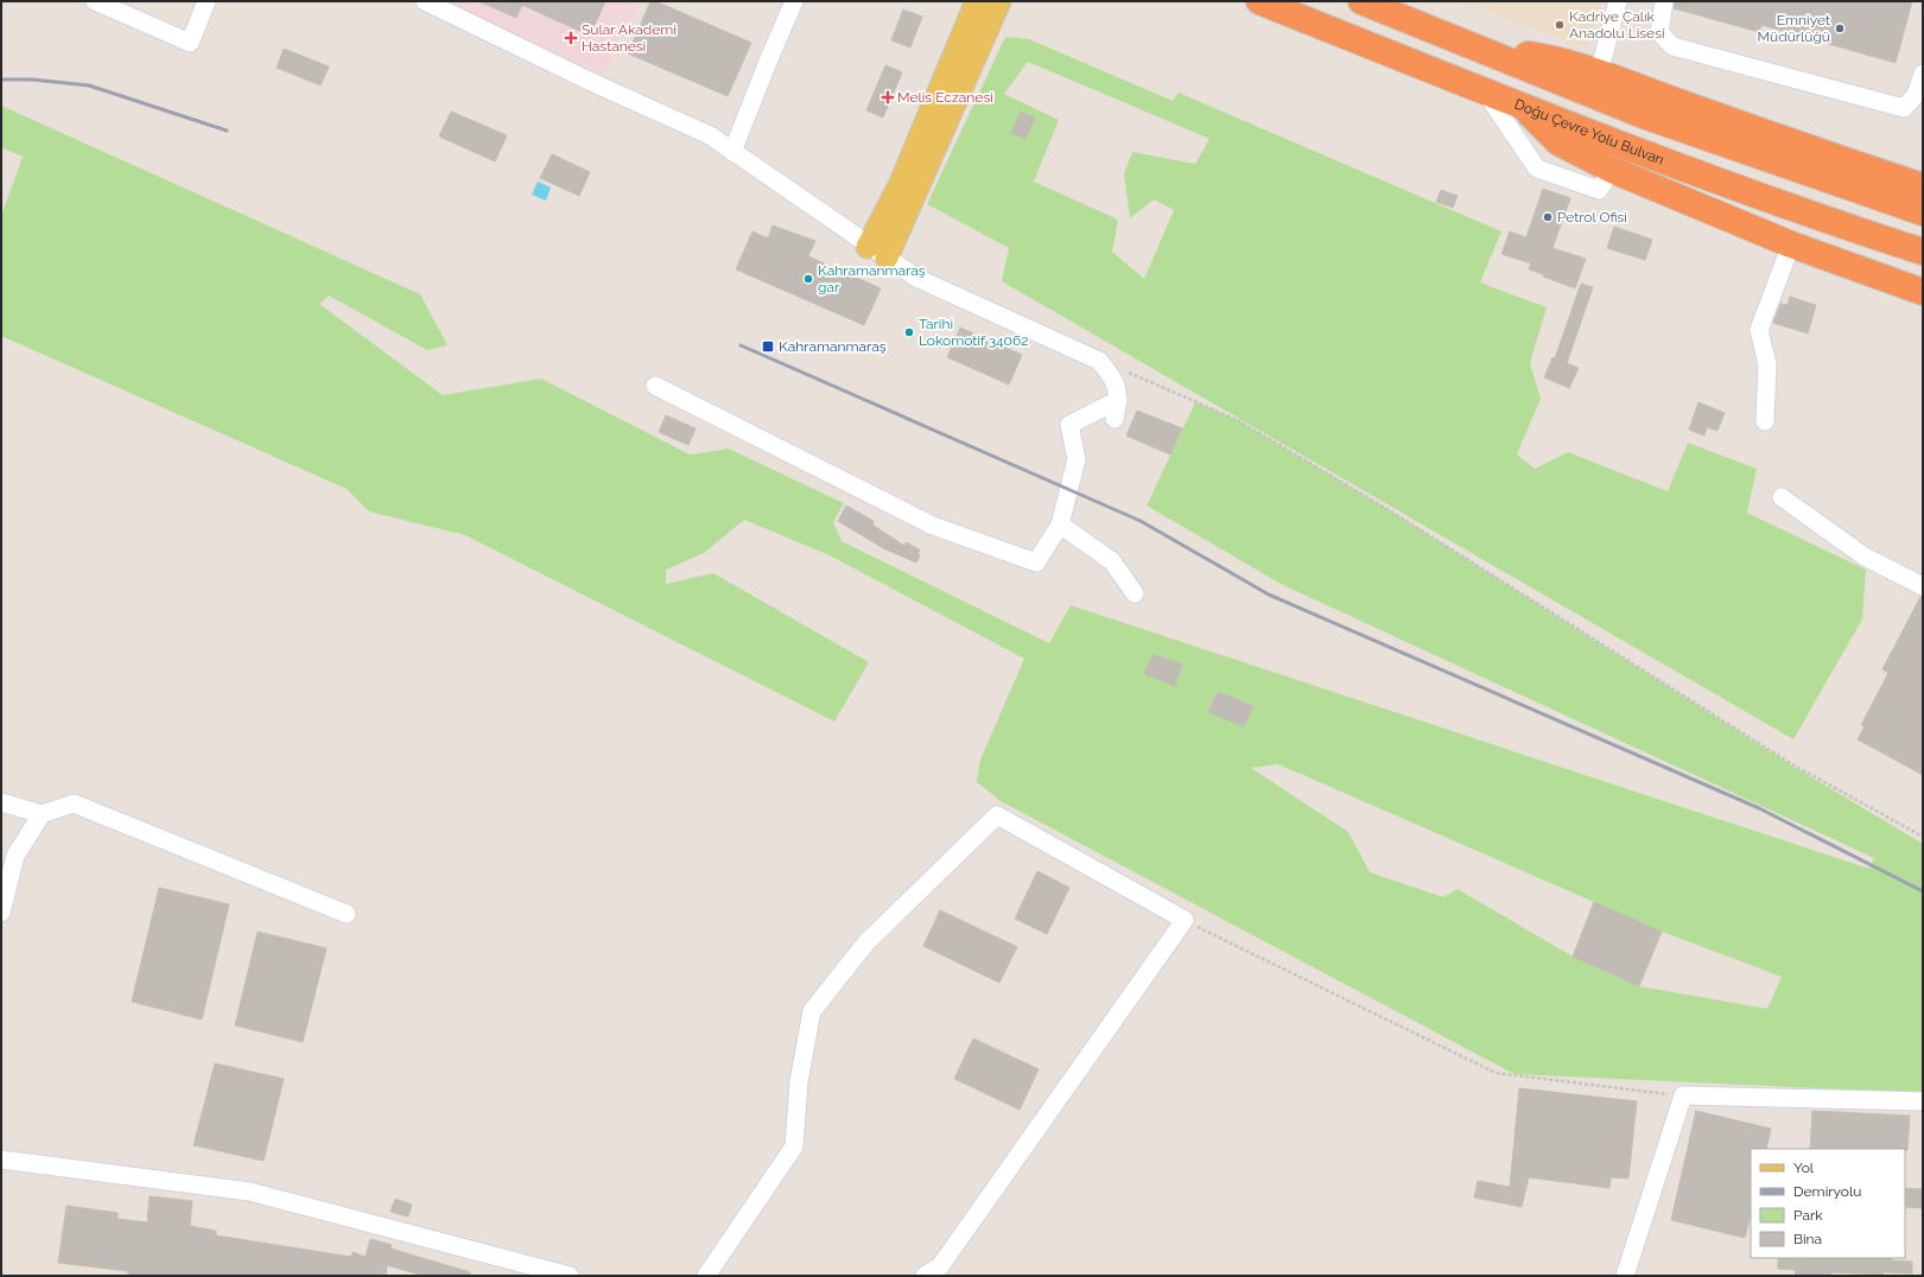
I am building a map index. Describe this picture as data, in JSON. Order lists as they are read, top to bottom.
{
  "streets": {
    "highway": ["Doğu Çevre Yolu Bulvarı"]
  },
  "places": {
    "other": [
      "Kadriye Çalık Anadolu Lisesi",
      "Emniyet Müdürlüğü",
      "Petrol Ofisi",
      "Kahramanmaraş gar",
      "Tarihi Lokomotif 34062"
    ],
    "health": ["Sular Akademi Hastanesi", "Melis Eczanesi"],
    "transit": ["Kahramanmaraş"]
  },
  "legend": [
    "Yol",
    "Demiryolu",
    "Park",
    "Bina"
  ]
}
